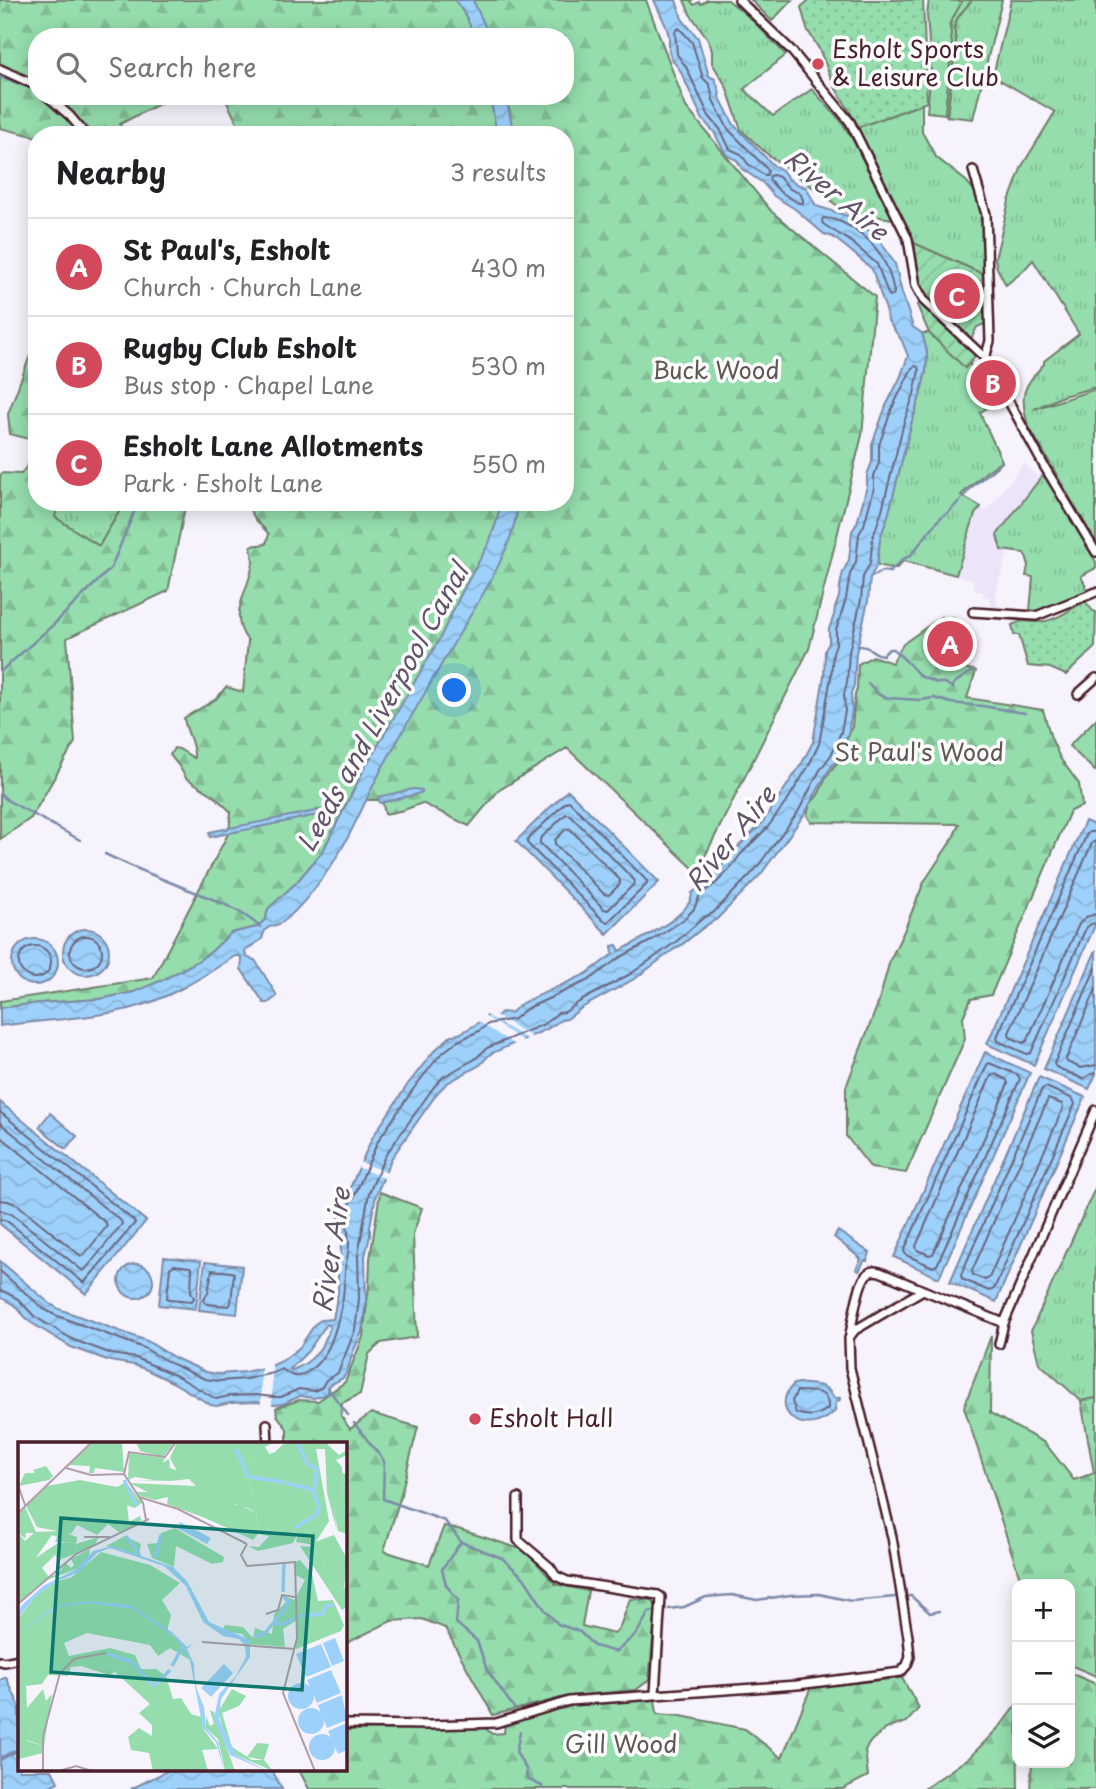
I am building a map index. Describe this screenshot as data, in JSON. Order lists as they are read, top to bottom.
{
  "water": ["River Aire", "Leeds and Liverpool Canal"],
  "parks": ["Buck Wood", "St Paul's Wood", "Gill Wood"],
  "places": ["Esholt Sports & Leisure Club", "Esholt Hall"],
  "page": {
    "search": "Search here",
    "heading": ["Nearby", "3 results"],
    "list": [
      {
        "mark": "A",
        "name": "St Paul's, Esholt",
        "note": "Church · Church Lane",
        "value": "430 m"
      },
      {
        "mark": "B",
        "name": "Rugby Club Esholt",
        "note": "Bus stop · Chapel Lane",
        "value": "530 m"
      },
      {
        "mark": "C",
        "name": "Esholt Lane Allotments",
        "note": "Park · Esholt Lane",
        "value": "550 m"
      }
    ],
    "pins": ["C", "B", "A"],
    "map_buttons": ["+", "−"]
  }
}
